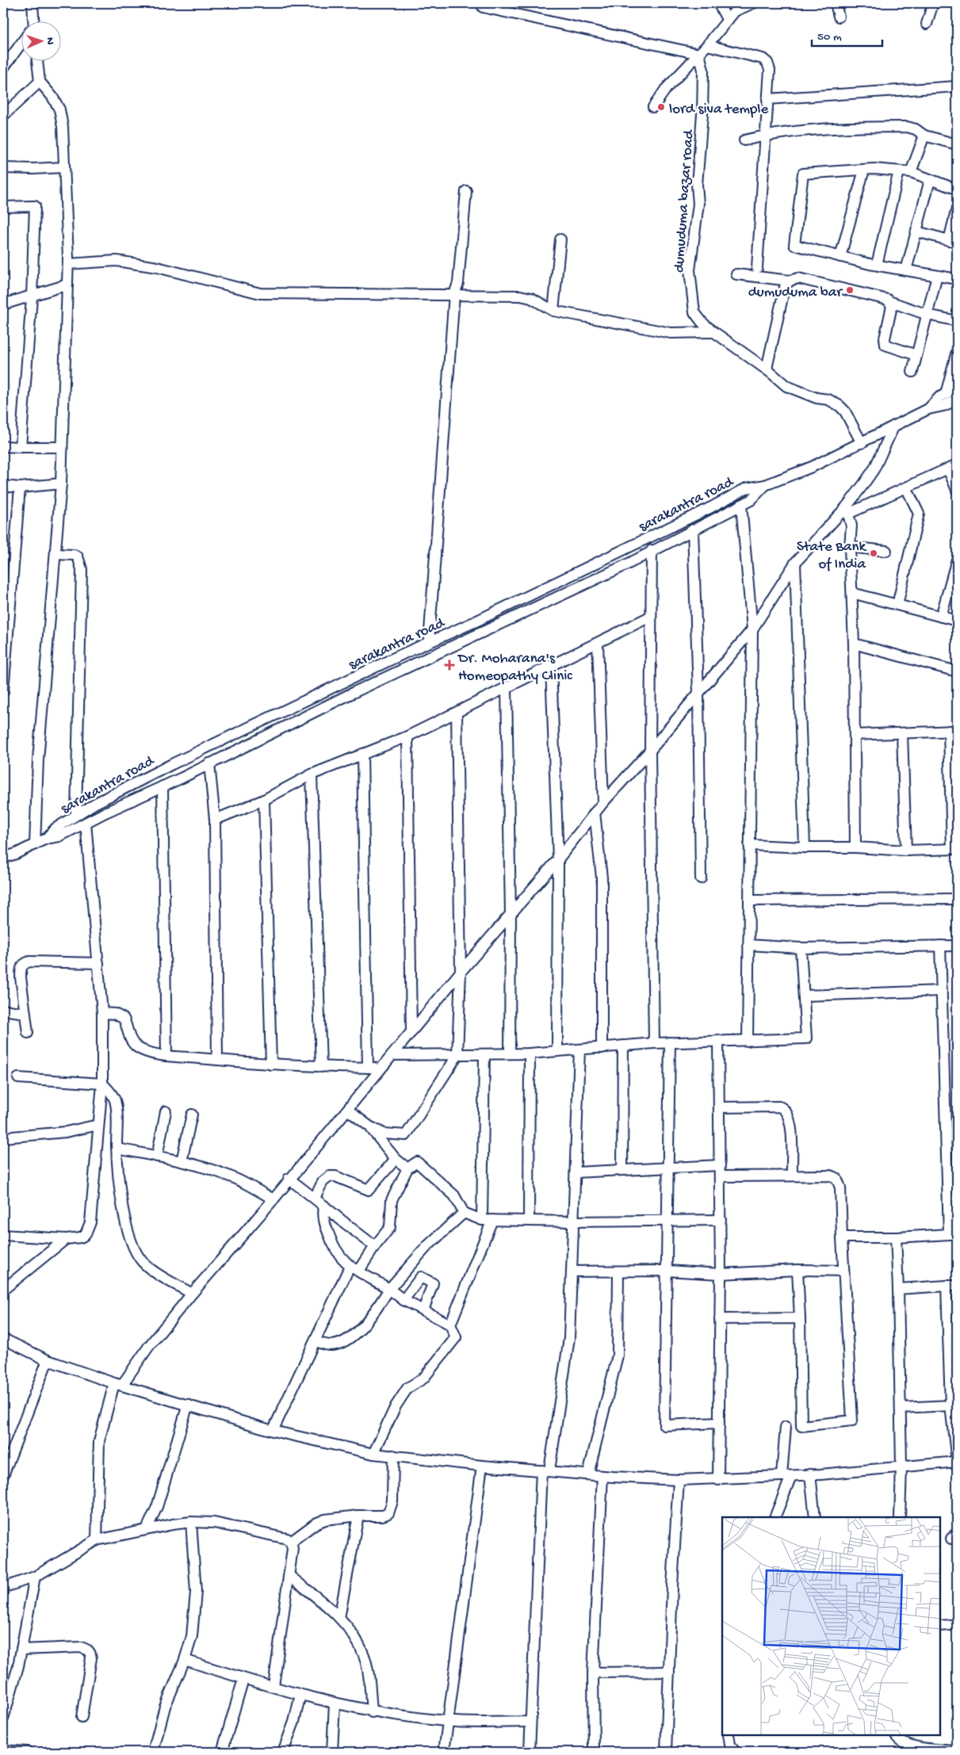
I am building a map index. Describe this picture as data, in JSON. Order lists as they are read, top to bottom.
{
  "streets": {
    "street": ["dumuduma bazar road", "sarakantra road"]
  },
  "crossings": [
    ["dumuduma bazar road", "sarakantra road"]
  ],
  "places": {
    "other": ["lord siva temple", "dumuduma bar", "State Bank of India"],
    "health": ["Dr. Moharana's Homeopathy Clinic"]
  },
  "scale_bar": "50 m",
  "north": "right"
}
